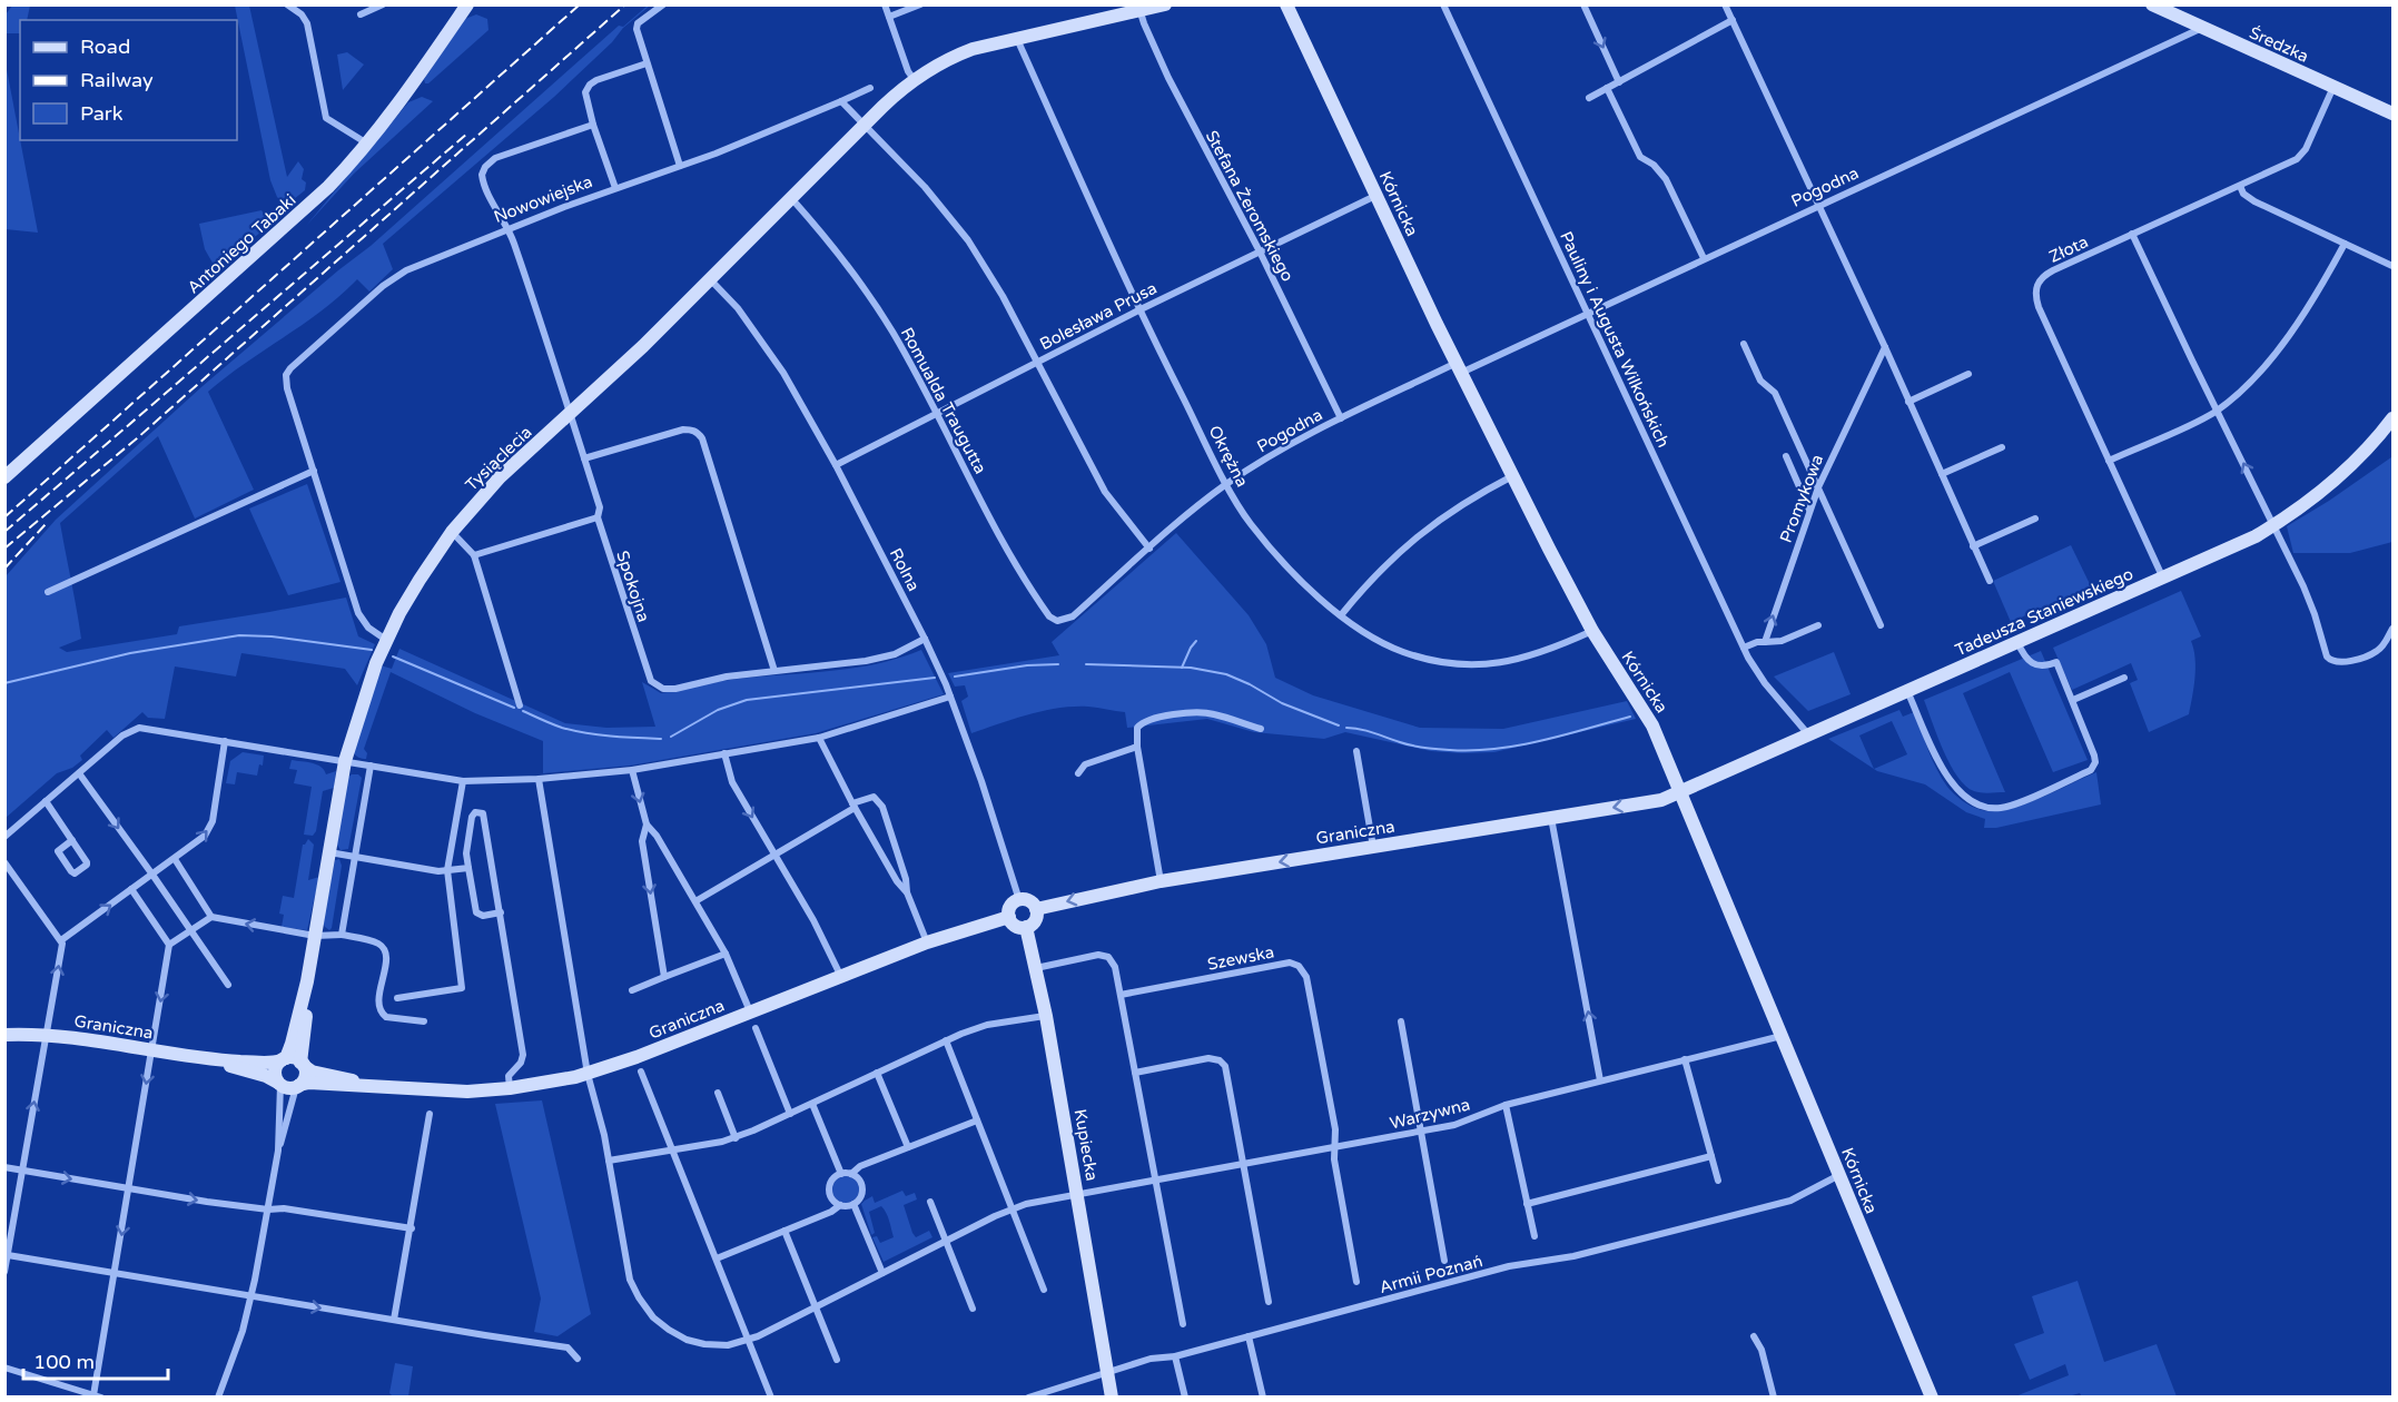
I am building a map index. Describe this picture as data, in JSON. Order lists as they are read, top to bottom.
{
  "streets": {
    "street": [
      "Średzka",
      "Pogodna",
      "Nowowiejska",
      "Kórnicka",
      "Stefana Żeromskiego",
      "Antoniego Tabaki",
      "Złota",
      "Bolesława Prusa",
      "Pauliny i Augusta Wilkońskich",
      "Romualda Traugutta",
      "Okrężna",
      "Tysiąclecia",
      "Promykowa",
      "Rolna",
      "Spokojna",
      "Tadeusza Staniewskiego",
      "Graniczna",
      "Szewska",
      "Warzywna",
      "Kupiecka",
      "Armii Poznań"
    ]
  },
  "crossings": [
    ["Średzka", "Pogodna"],
    ["Średzka", "Złota"],
    ["Pogodna", "Kórnicka"],
    ["Pogodna", "Stefana Żeromskiego"],
    ["Pogodna", "Pauliny i Augusta Wilkońskich"],
    ["Pogodna", "Romualda Traugutta"],
    ["Pogodna", "Okrężna"],
    ["Nowowiejska", "Spokojna"],
    ["Kórnicka", "Bolesława Prusa"],
    ["Kórnicka", "Okrężna"],
    ["Kórnicka", "Tadeusza Staniewskiego"],
    ["Kórnicka", "Graniczna"],
    ["Kórnicka", "Warzywna"],
    ["Kórnicka", "Armii Poznań"],
    ["Stefana Żeromskiego", "Bolesława Prusa"],
    ["Złota", "Tadeusza Staniewskiego"],
    ["Bolesława Prusa", "Romualda Traugutta"],
    ["Bolesława Prusa", "Okrężna"],
    ["Bolesława Prusa", "Rolna"],
    ["Pauliny i Augusta Wilkońskich", "Tadeusza Staniewskiego"],
    ["Romualda Traugutta", "Tysiąclecia"],
    ["Tysiąclecia", "Rolna"],
    ["Tysiąclecia", "Spokojna"],
    ["Tysiąclecia", "Graniczna"],
    ["Rolna", "Spokojna"],
    ["Rolna", "Graniczna"],
    ["Rolna", "Kupiecka"],
    ["Tadeusza Staniewskiego", "Graniczna"],
    ["Graniczna", "Warzywna"],
    ["Graniczna", "Kupiecka"],
    ["Szewska", "Warzywna"],
    ["Warzywna", "Kupiecka"],
    ["Kupiecka", "Armii Poznań"]
  ],
  "one_way": ["Promykowa"],
  "legend": ["Road", "Railway", "Park"],
  "scale_bar": "100 m"
}
